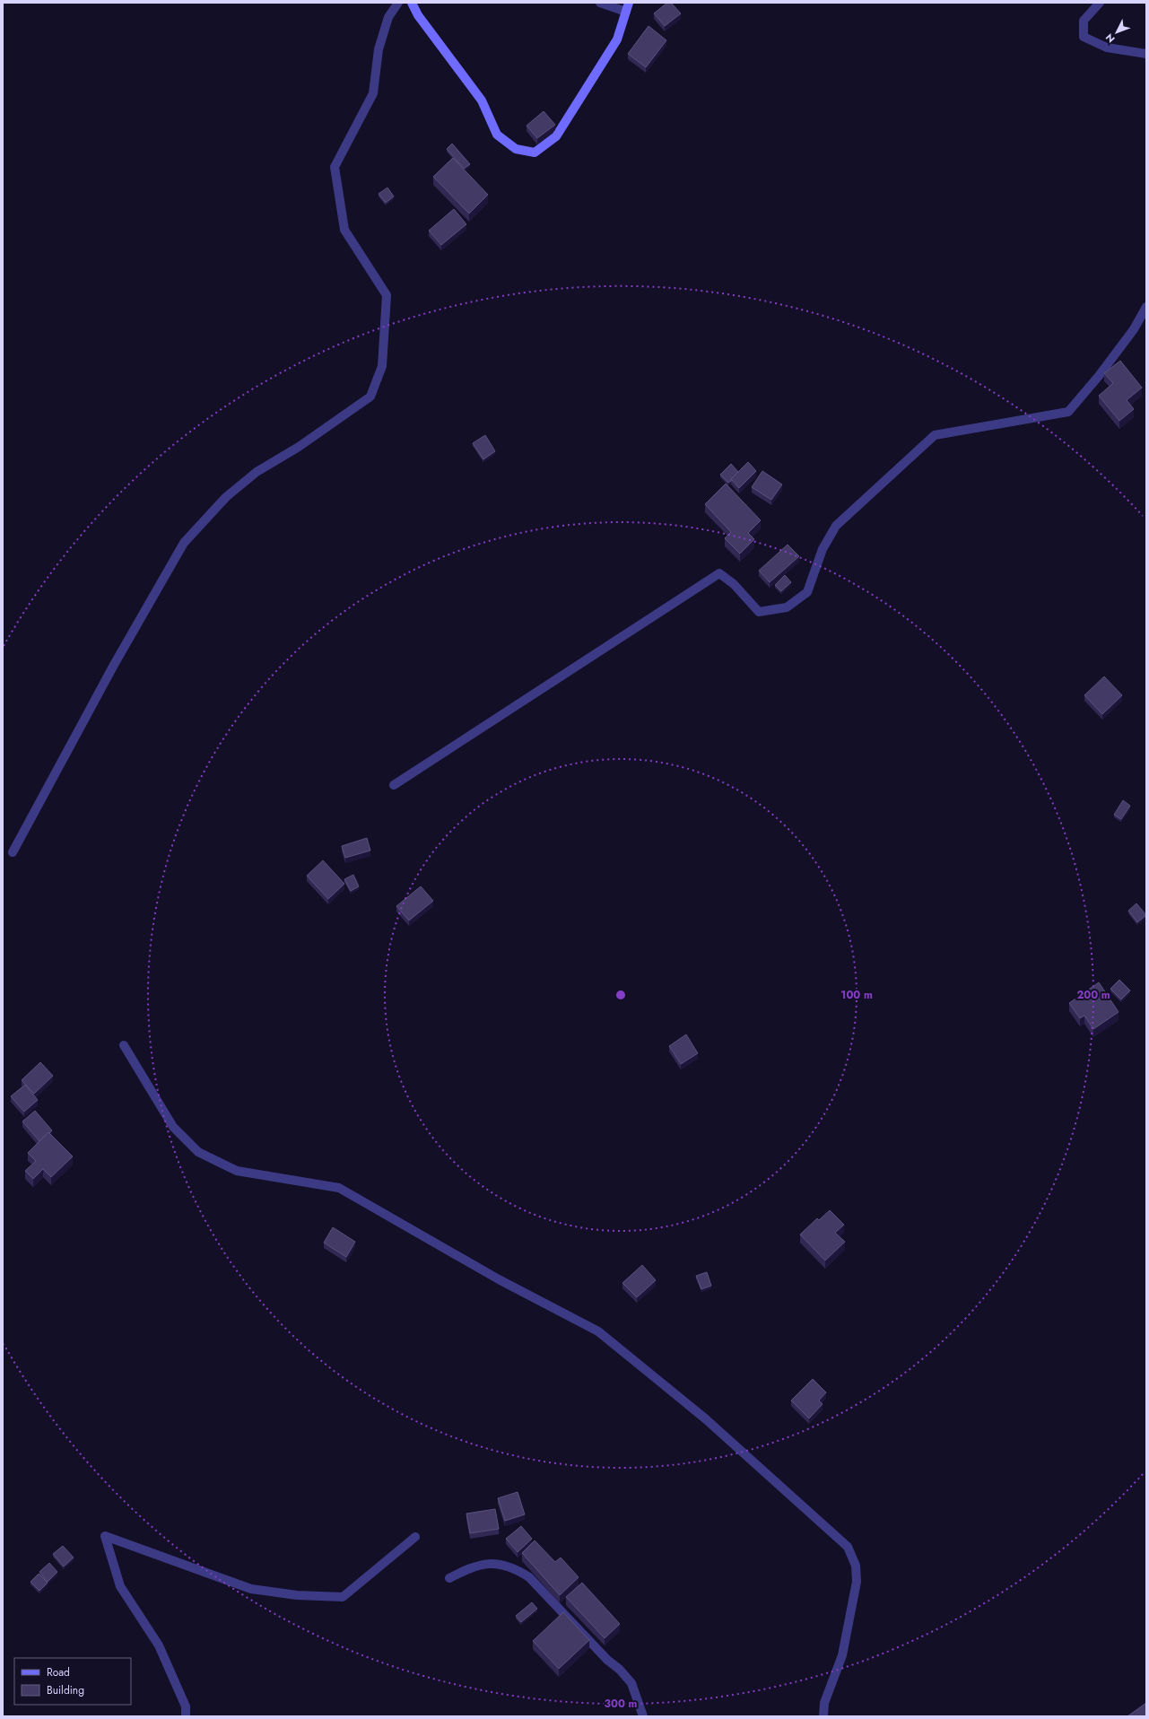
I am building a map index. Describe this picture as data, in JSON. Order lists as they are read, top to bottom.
{
  "legend": ["Road", "Building"],
  "north": "bottom left",
  "rings": ["100 m", "200 m", "300 m"]
}
